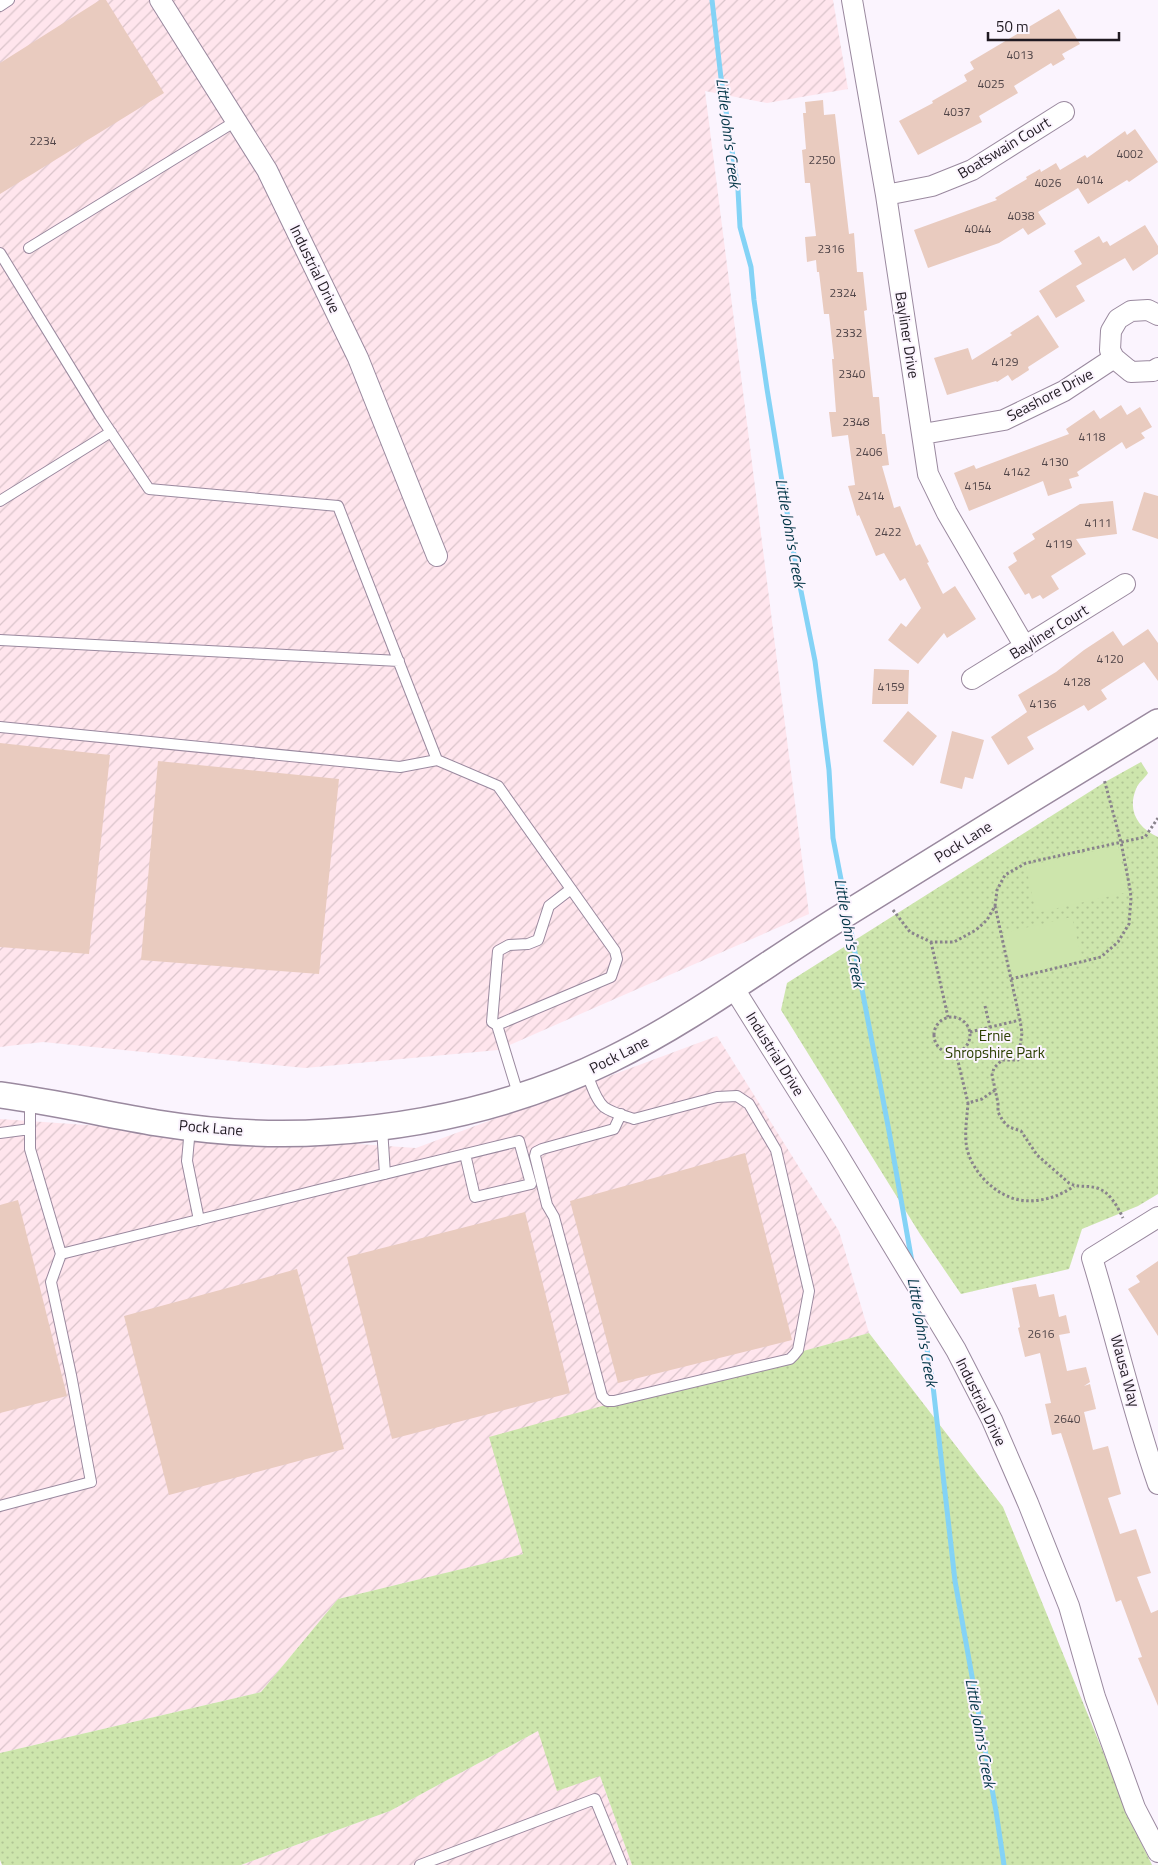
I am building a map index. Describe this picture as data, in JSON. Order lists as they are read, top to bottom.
{
  "streets": {
    "street": [
      "Boatswain Court",
      "Industrial Drive",
      "Bayliner Drive",
      "Seashore Drive",
      "Bayliner Court",
      "Pock Lane",
      "Wausa Way"
    ]
  },
  "crossings": [
    ["Boatswain Court", "Bayliner Drive"],
    ["Industrial Drive", "Pock Lane"],
    ["Bayliner Drive", "Seashore Drive"],
    ["Bayliner Drive", "Bayliner Court"]
  ],
  "water": ["Little John's Creek"],
  "parks": ["Ernie Shropshire Park"],
  "house_numbers": [
    "4013",
    "4025",
    "4037",
    "2234",
    "4002",
    "2250",
    "4014",
    "4026",
    "4038",
    "4044",
    "2316",
    "2324",
    "2332",
    "4129",
    "2340",
    "2348",
    "4118",
    "2406",
    "4130",
    "4142",
    "4154",
    "2414",
    "4111",
    "2422",
    "4119",
    "4120",
    "4128",
    "4159",
    "4136",
    "2616",
    "2640"
  ],
  "scale_bar": "50 m"
}
